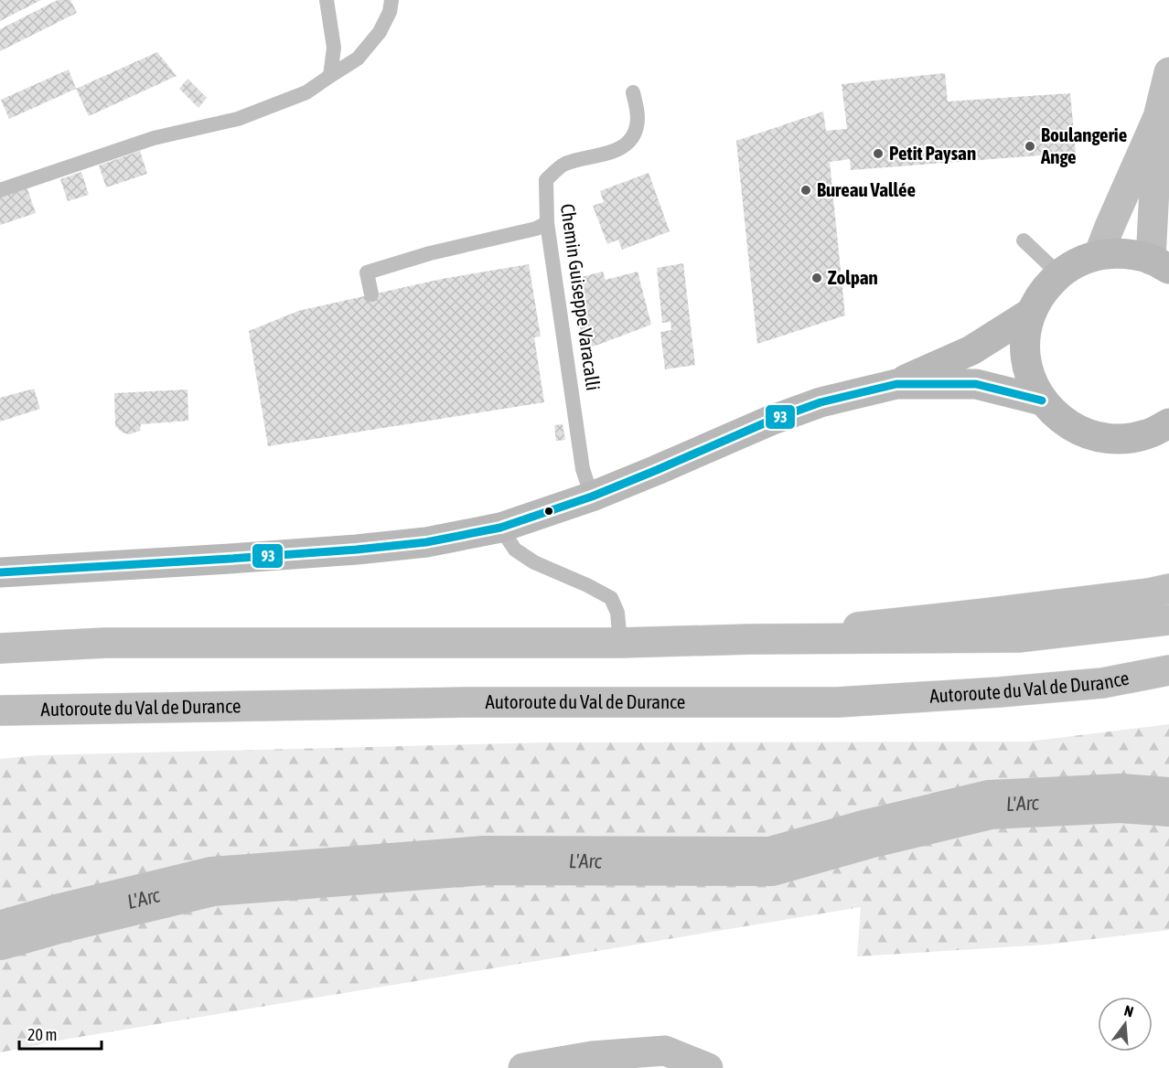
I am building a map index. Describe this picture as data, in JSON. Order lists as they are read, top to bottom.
{
  "streets": {
    "main road": ["Autoroute du Val de Durance"],
    "lane": ["Chemin Guiseppe Varacalli"]
  },
  "water": ["L'Arc"],
  "places": [
    "Boulangerie Ange",
    "Petit Paysan",
    "Bureau Vallée",
    "Zolpan"
  ],
  "lines": ["transit line 93"],
  "scale_bar": "20 m",
  "north": "top"
}
